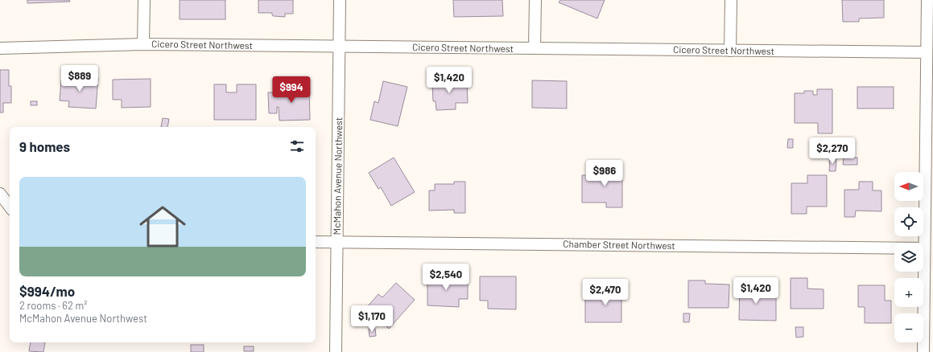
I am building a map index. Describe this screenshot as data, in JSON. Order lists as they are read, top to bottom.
{
  "streets": {
    "street": ["Cicero Street Northwest", "McMahon Avenue Northwest", "Chamber Street Northwest"]
  },
  "crossings": [
    ["Cicero Street Northwest", "McMahon Avenue Northwest"],
    ["McMahon Avenue Northwest", "Chamber Street Northwest"]
  ],
  "north": "left",
  "page": {
    "price": [
      "$889",
      "$1,420",
      "$994",
      "$2,270",
      "$986",
      "$2,540",
      "$1,420",
      "$2,470",
      "$1,170"
    ],
    "heading": "9 homes",
    "list": [
      {
        "name": "$994/mo",
        "note": "2 rooms · 62 m² · McMahon Avenue Northwest"
      }
    ],
    "map_buttons": ["+", "−"]
  }
}
